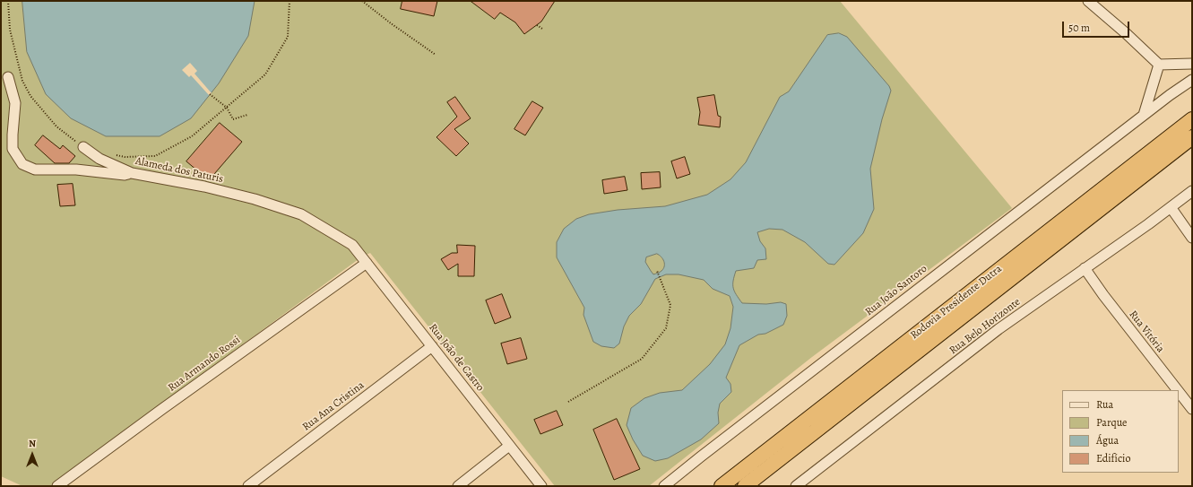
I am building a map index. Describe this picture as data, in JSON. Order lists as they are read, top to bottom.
{
  "streets": {
    "highway": ["Rodovia Presidente Dutra"],
    "street": [
      "Alameda dos Paturis",
      "Rua João Santoro",
      "Rua Belo Horizonte",
      "Rua Vitória",
      "Rua João de Castro",
      "Rua Armando Rossi",
      "Rua Ana Cristina"
    ]
  },
  "crossings": [
    ["Alameda dos Paturis", "Rua João de Castro"],
    ["Rua Belo Horizonte", "Rua Vitória"],
    ["Rua João de Castro", "Rua Armando Rossi"],
    ["Rua João de Castro", "Rua Ana Cristina"]
  ],
  "legend": [
    "Rua",
    "Parque",
    "Água",
    "Edifício"
  ],
  "scale_bar": "50 m",
  "north": "top"
}
